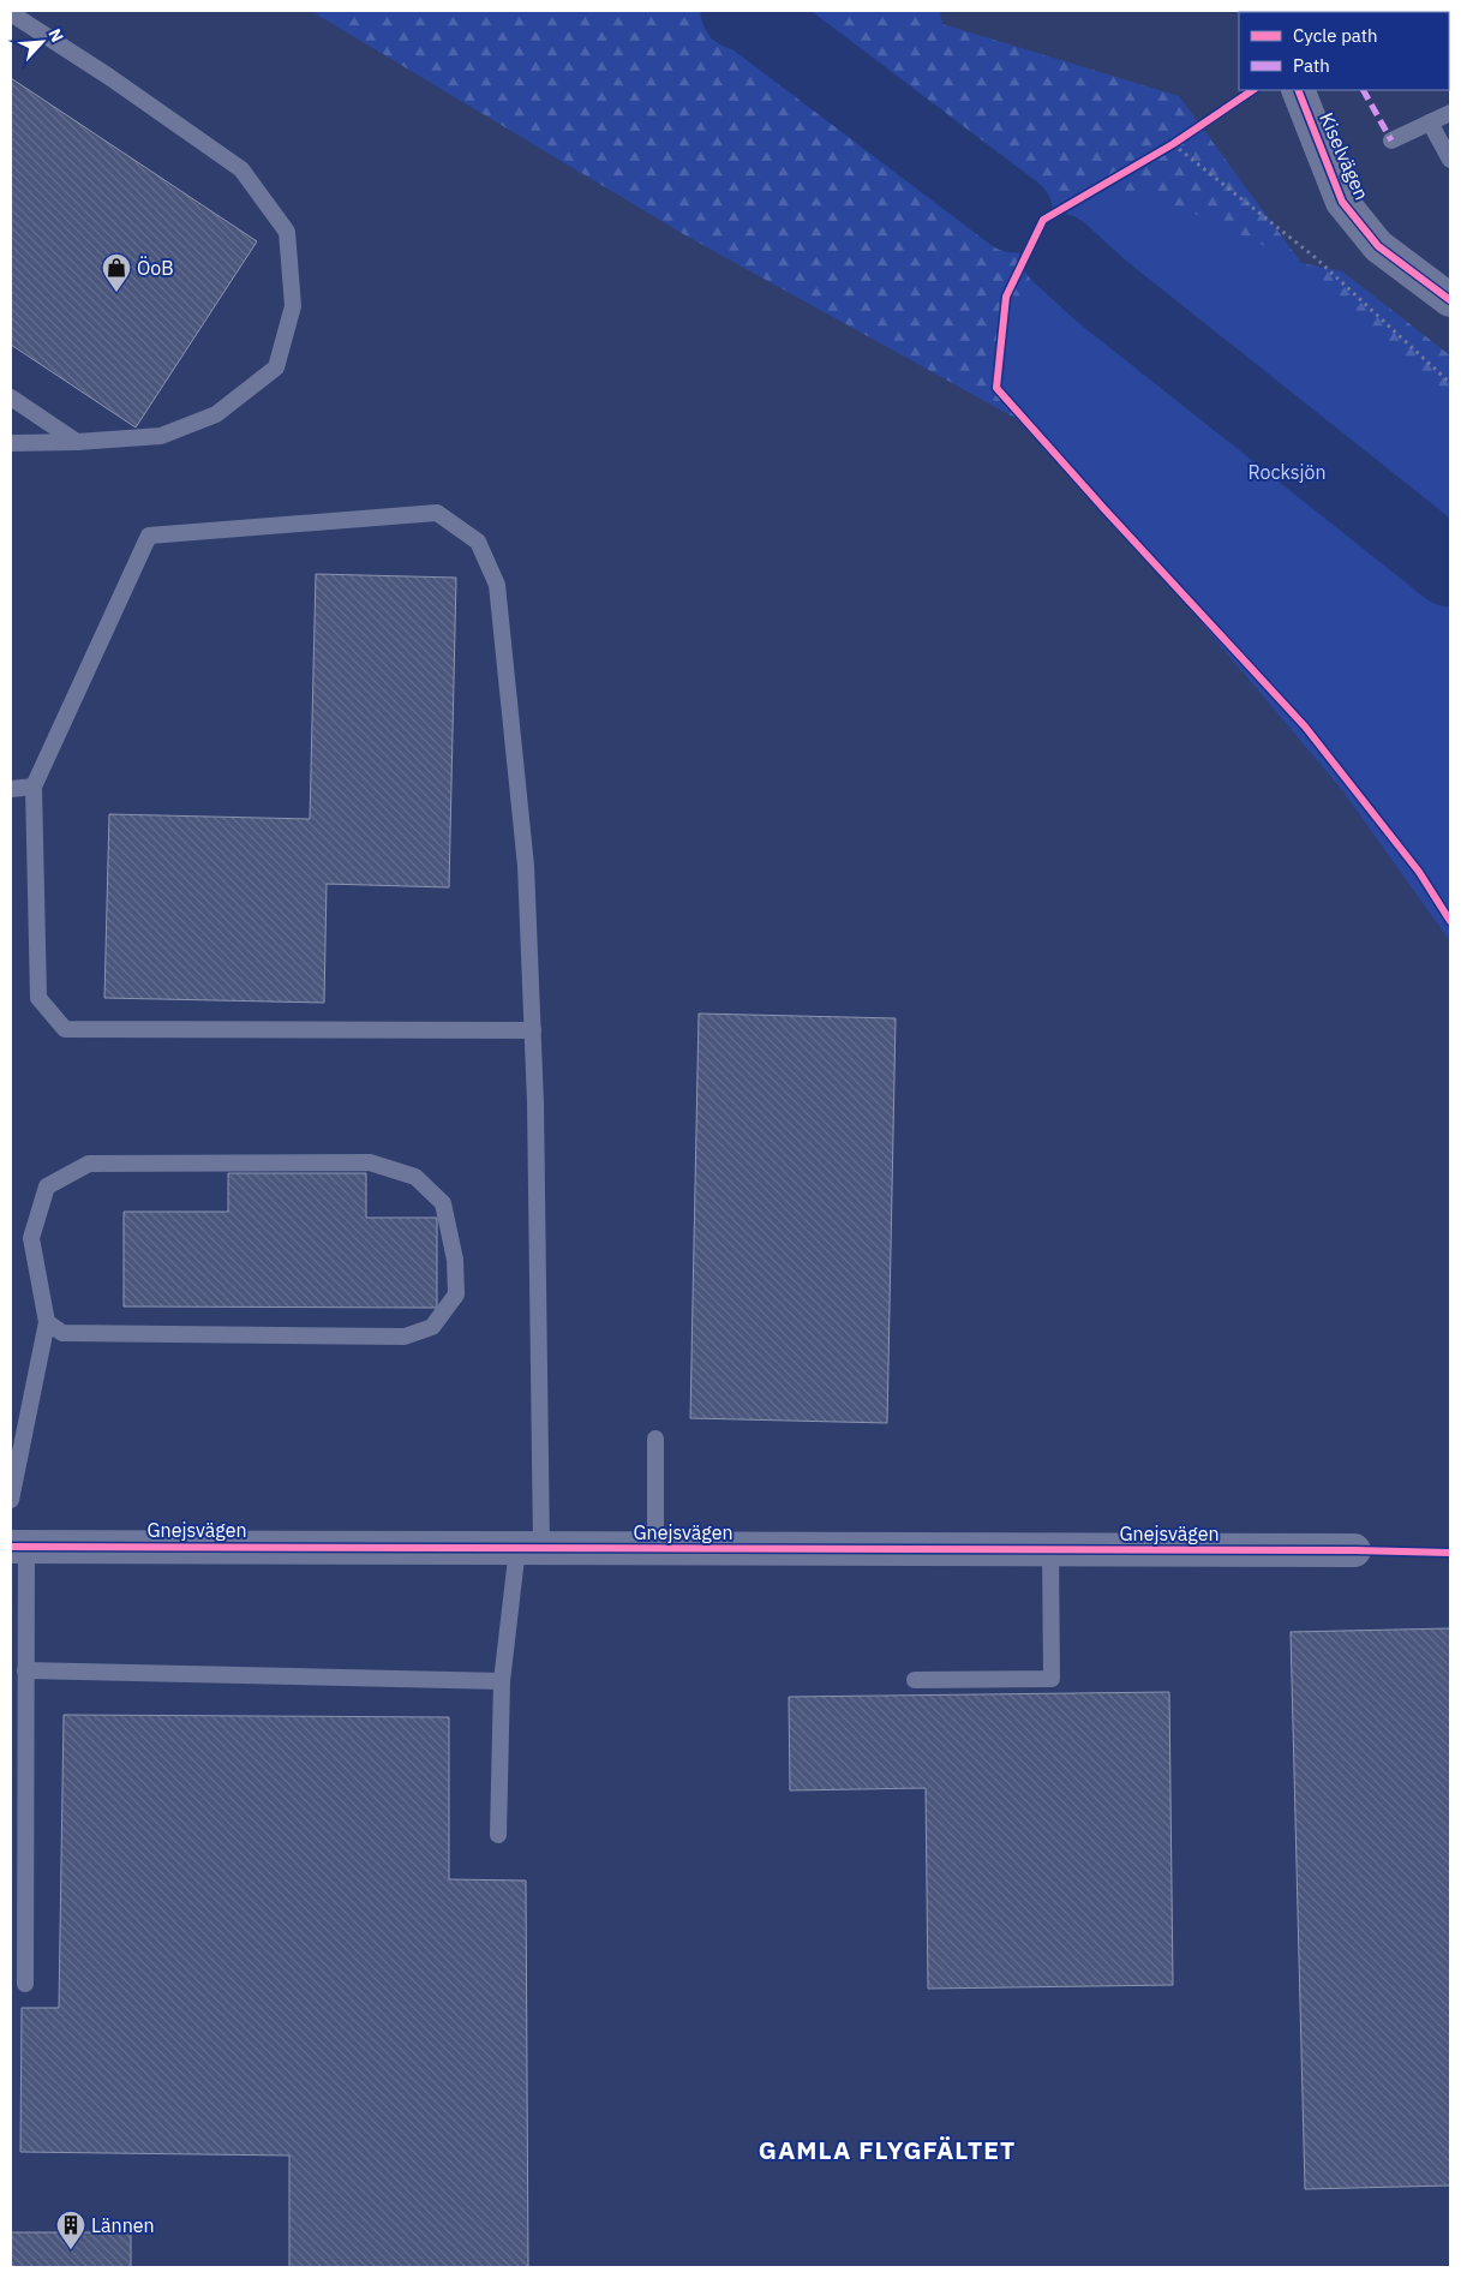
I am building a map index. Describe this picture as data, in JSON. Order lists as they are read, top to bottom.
{
  "streets": {
    "street": ["Kiselvägen", "Gnejsvägen"]
  },
  "districts": ["GAMLA FLYGFÄLTET"],
  "parks": ["Rocksjön"],
  "places": {
    "shop": ["ÖoB"],
    "building": ["Lännen"]
  },
  "legend": ["Cycle path", "Path"],
  "north": "top right"
}
